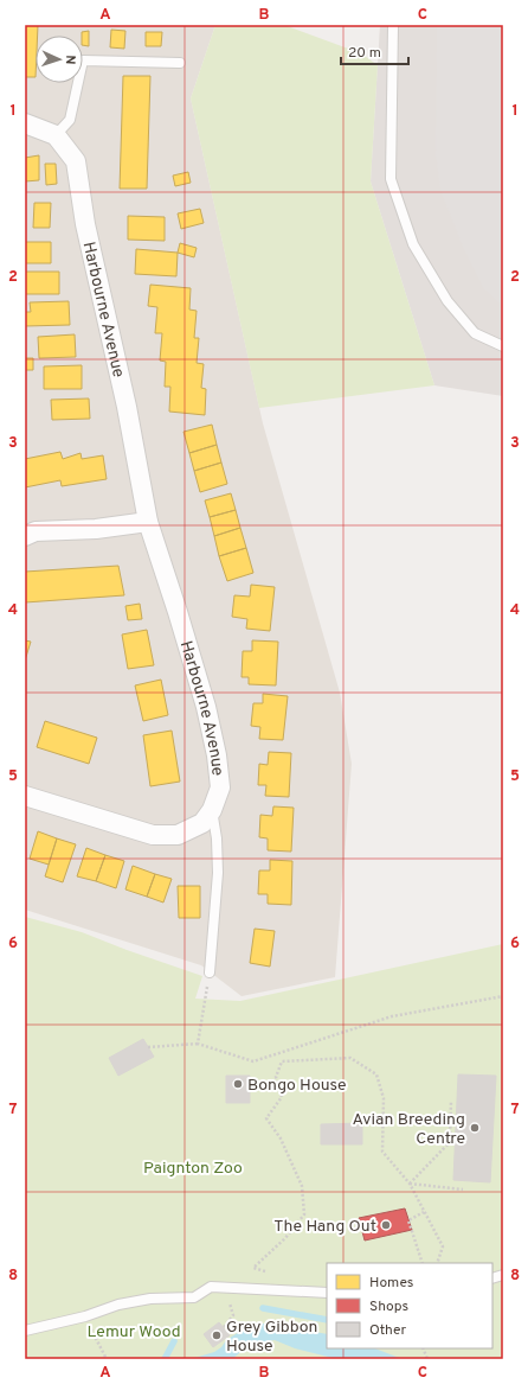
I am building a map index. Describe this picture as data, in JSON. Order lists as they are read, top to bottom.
{
  "streets": {
    "street": ["Harbourne Avenue"]
  },
  "parks": ["Paignton Zoo", "Lemur Wood"],
  "places": [
    "Bongo House",
    "Avian Breeding Centre",
    "The Hang Out",
    "Grey Gibbon House"
  ],
  "legend": ["Homes", "Shops", "Other"],
  "scale_bar": "20 m",
  "north": "right",
  "grid": {
    "columns": ["A", "B", "C"],
    "rows": [
      "1",
      "2",
      "3",
      "4",
      "5",
      "6",
      "7",
      "8"
    ]
  }
}
